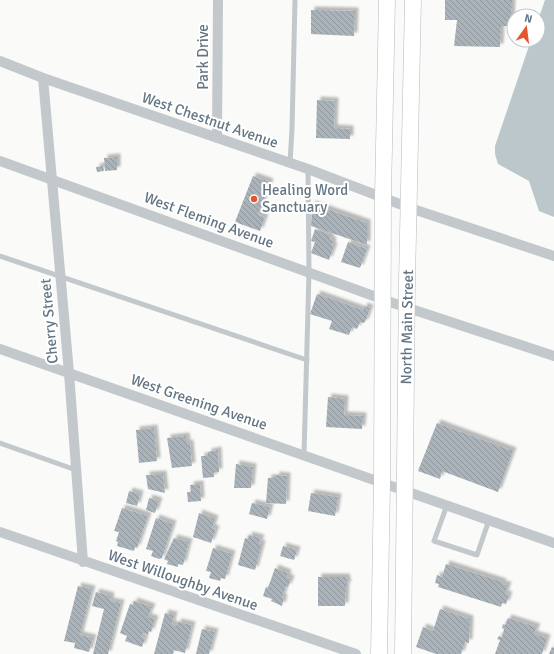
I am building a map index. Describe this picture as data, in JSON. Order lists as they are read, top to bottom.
{
  "streets": {
    "main road": ["North Main Street"],
    "street": [
      "Park Drive",
      "West Chestnut Avenue",
      "West Fleming Avenue",
      "Cherry Street",
      "West Greening Avenue",
      "West Willoughby Avenue"
    ]
  },
  "crossings": [
    ["Park Drive", "West Chestnut Avenue"],
    ["West Chestnut Avenue", "Cherry Street"],
    ["West Chestnut Avenue", "North Main Street"],
    ["West Fleming Avenue", "Cherry Street"],
    ["West Fleming Avenue", "North Main Street"],
    ["Cherry Street", "West Greening Avenue"],
    ["Cherry Street", "West Willoughby Avenue"],
    ["North Main Street", "West Greening Avenue"]
  ],
  "places": ["Healing Word Sanctuary"],
  "north": "top"
}
